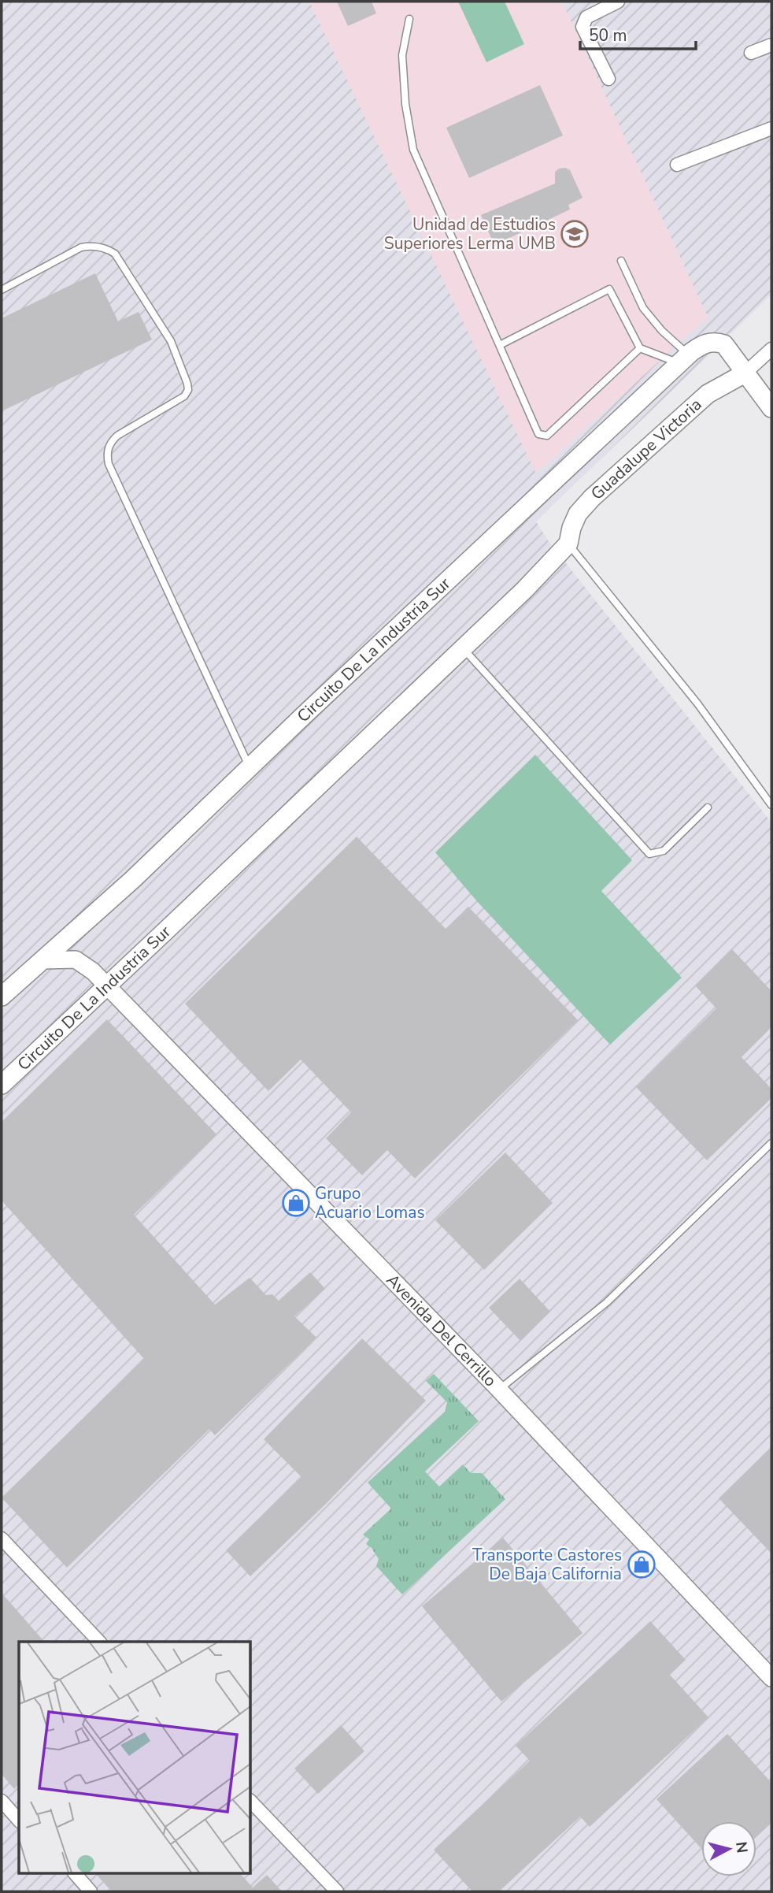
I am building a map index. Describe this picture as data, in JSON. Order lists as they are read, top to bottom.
{
  "streets": {
    "main road": ["Guadalupe Victoria", "Circuito De La Industria Sur"],
    "street": ["Avenida Del Cerrillo"]
  },
  "crossings": [
    ["Guadalupe Victoria", "Circuito De La Industria Sur"],
    ["Circuito De La Industria Sur", "Avenida Del Cerrillo"]
  ],
  "places": {
    "school or university": ["Unidad de Estudios Superiores Lerma UMB"],
    "shop": ["Grupo Acuario Lomas", "Transporte Castores De Baja California"]
  },
  "scale_bar": "50 m",
  "north": "right"
}
